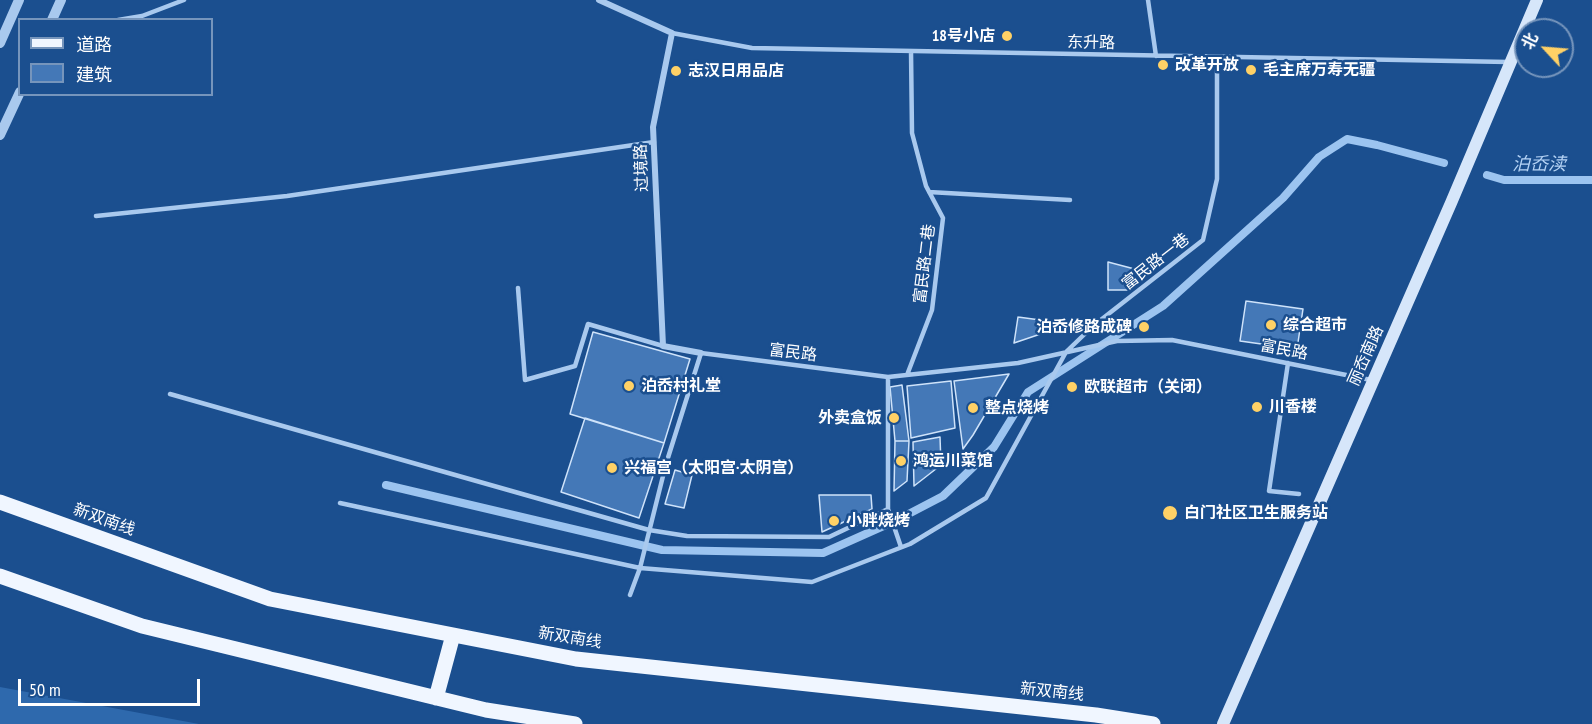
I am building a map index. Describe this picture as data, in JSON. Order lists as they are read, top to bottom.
{
  "streets": {
    "main road": ["丽岙南路", "新双南线"],
    "street": ["过境路"],
    "lane": [
      "东升路",
      "富民路一巷",
      "富民路二巷",
      "富民路"
    ]
  },
  "crossings": [
    ["东升路", "过境路"],
    ["东升路", "富民路一巷"],
    ["东升路", "富民路二巷"],
    ["东升路", "丽岙南路"],
    ["富民路一巷", "富民路"],
    ["富民路二巷", "富民路"],
    ["富民路", "丽岙南路"]
  ],
  "water": ["泊岙渎"],
  "places": [
    "18号小店",
    "改革开放",
    "毛主席万寿无疆",
    "志汉日用品店",
    "综合超市",
    "泊岙修路成碑",
    "泊岙村礼堂",
    "欧联超市（关闭）",
    "川香楼",
    "整点烧烤",
    "外卖盒饭",
    "鸿运川菜馆",
    "兴福宫（太阳宫·太阴宫）",
    "白门社区卫生服务站",
    "小胖烧烤"
  ],
  "legend": ["道路", "建筑"],
  "scale_bar": "50 m",
  "north": "top left"
}
